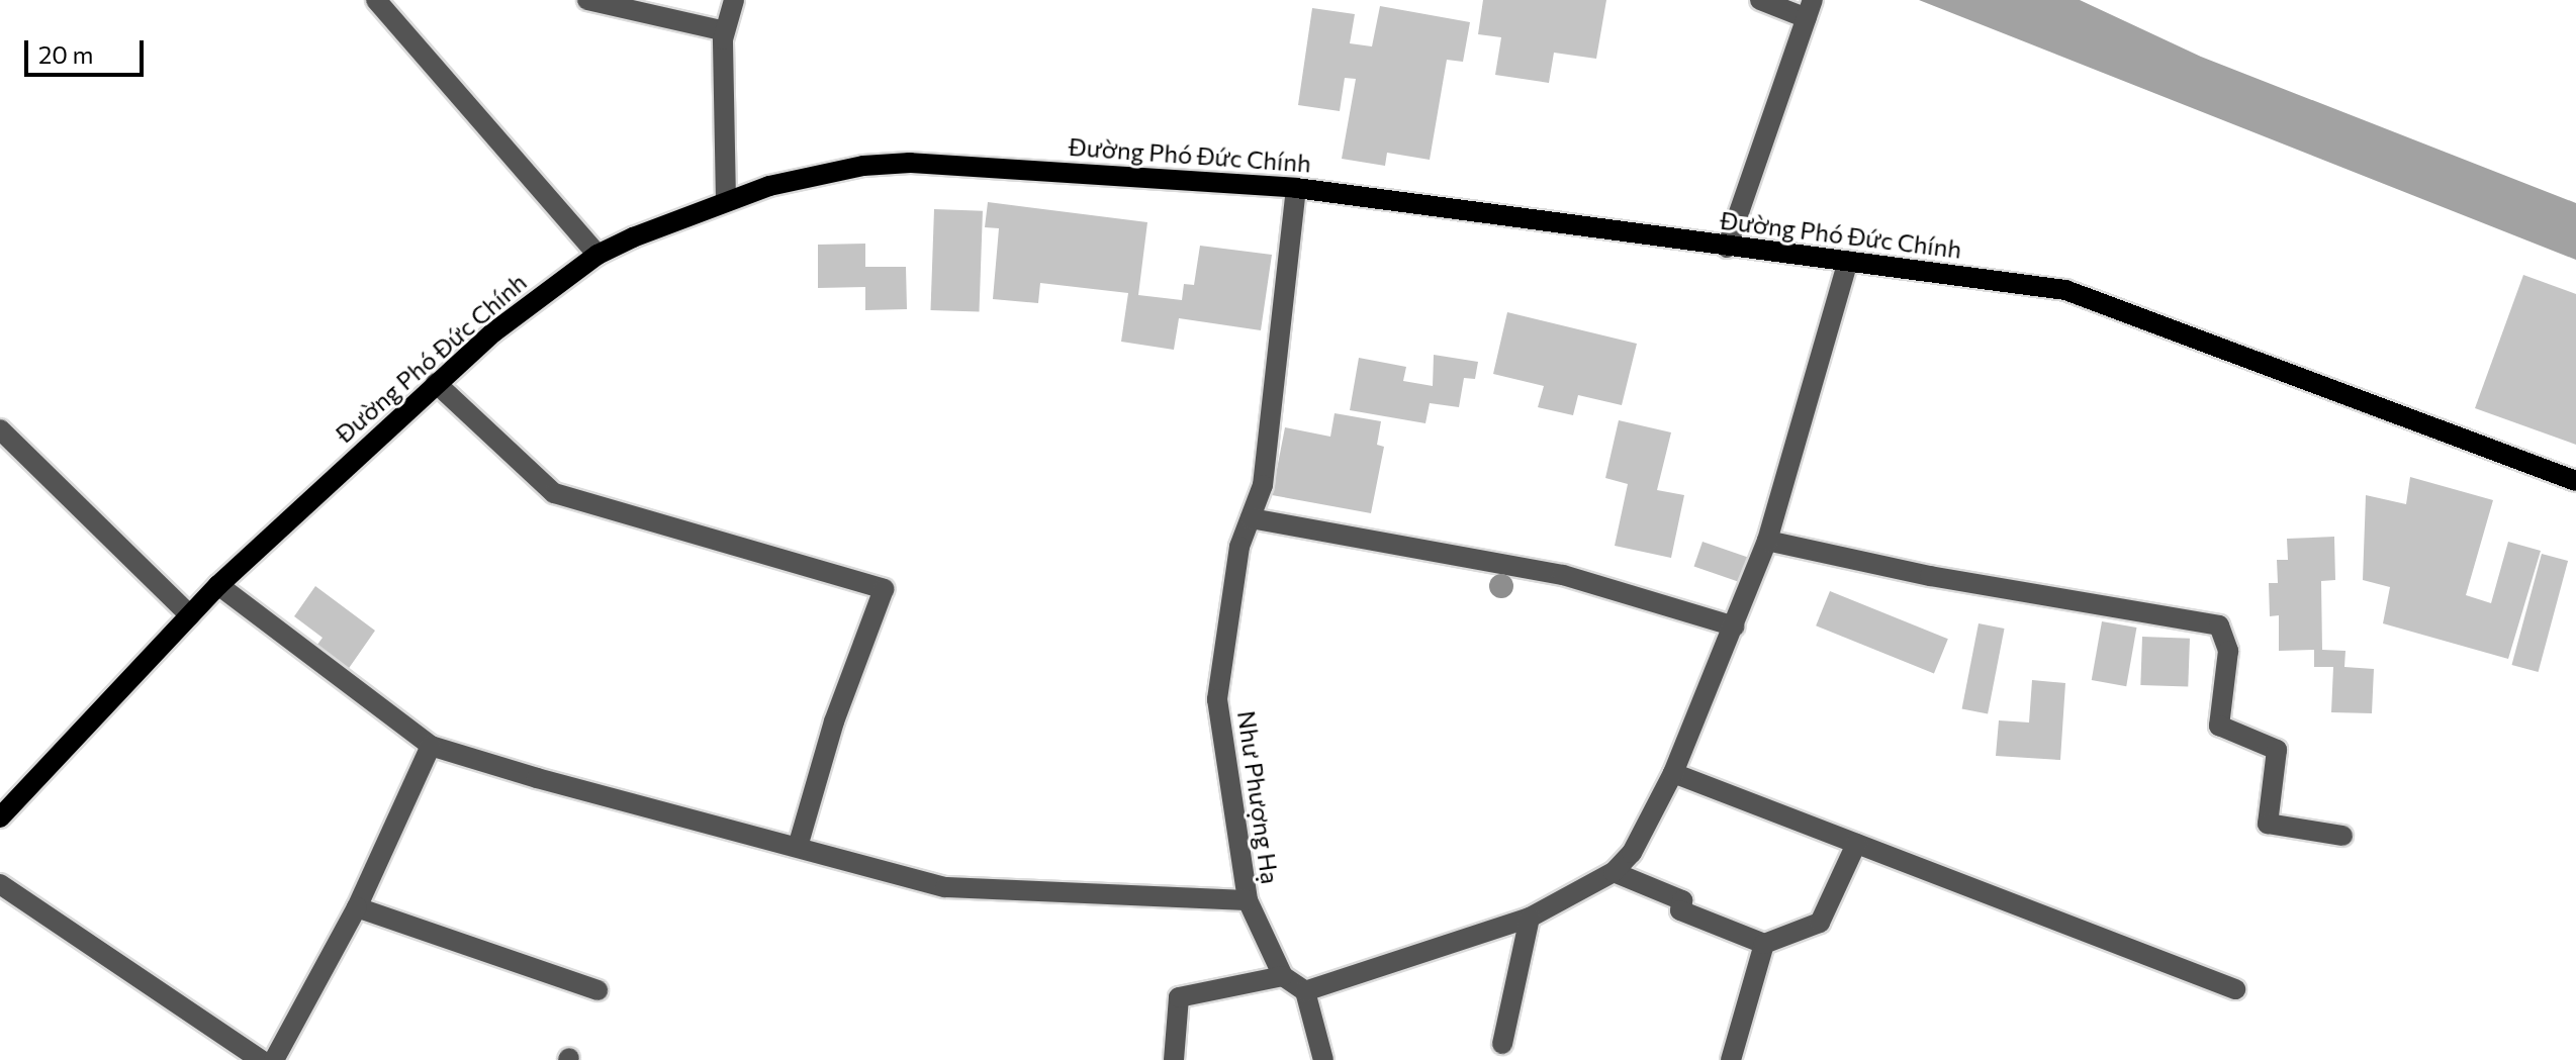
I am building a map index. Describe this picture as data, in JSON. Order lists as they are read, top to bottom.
{
  "streets": {
    "main road": ["Đường Phó Đức Chính"],
    "street": ["Như Phượng Hạ"]
  },
  "crossings": [
    ["Đường Phó Đức Chính", "Như Phượng Hạ"]
  ],
  "scale_bar": "20 m"
}
